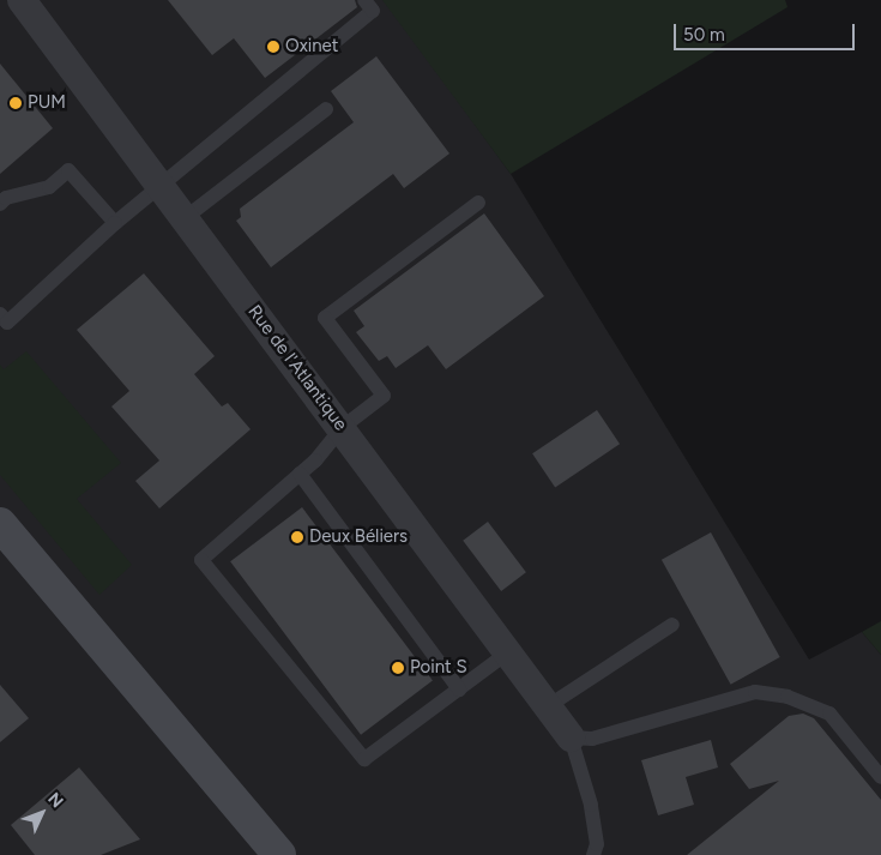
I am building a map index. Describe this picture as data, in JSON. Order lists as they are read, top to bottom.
{
  "streets": {
    "street": ["Rue de l'Atlantique"]
  },
  "places": [
    "Oxinet",
    "PUM",
    "Deux Béliers",
    "Point S"
  ],
  "scale_bar": "50 m",
  "north": "top right"
}
